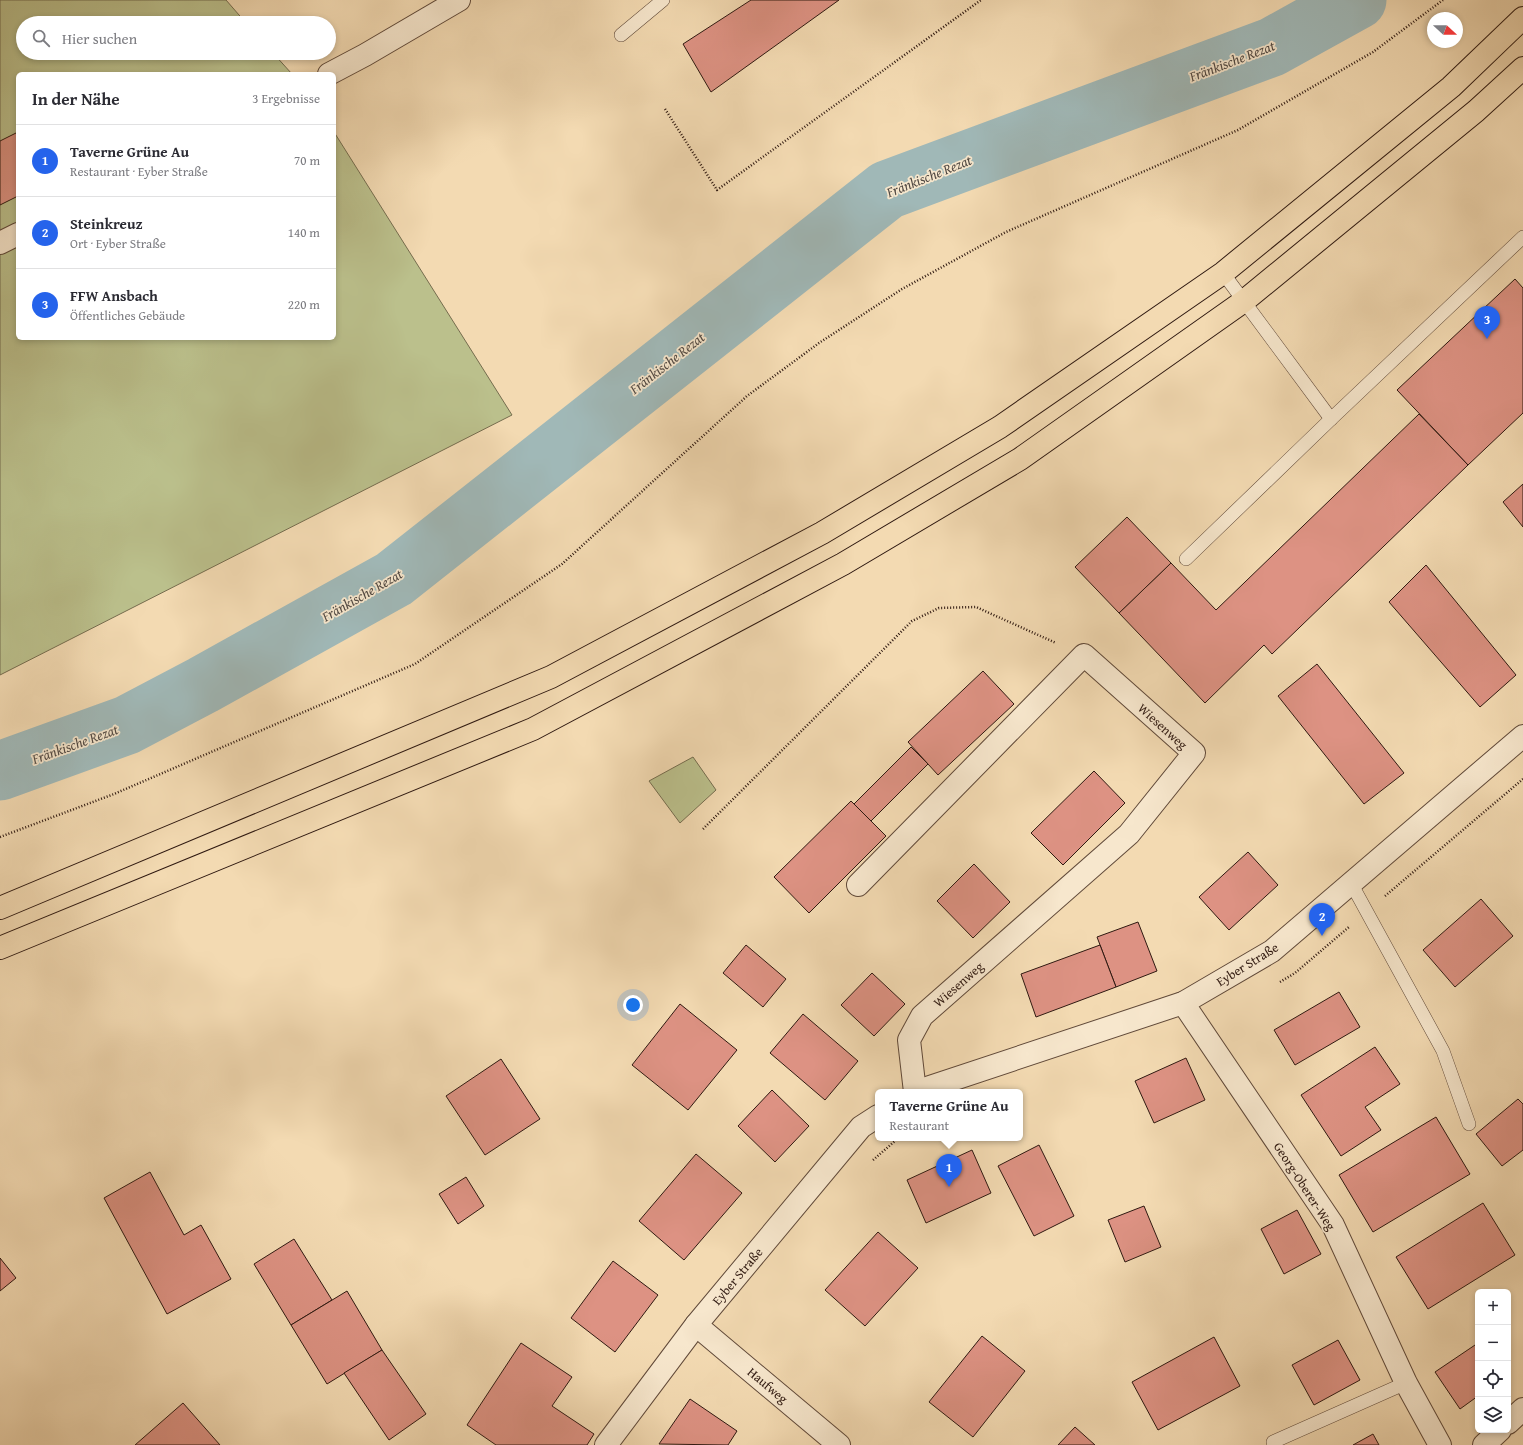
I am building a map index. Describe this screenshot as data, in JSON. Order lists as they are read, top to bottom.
{
  "streets": {
    "street": [
      "Wiesenweg",
      "Eyber Straße",
      "Georg-Oberer-Weg",
      "Haufweg"
    ]
  },
  "crossings": [
    ["Eyber Straße", "Georg-Oberer-Weg"],
    ["Eyber Straße", "Haufweg"]
  ],
  "water": ["Fränkische Rezat"],
  "north": "right",
  "page": {
    "search": "Hier suchen",
    "heading": ["In der Nähe", "3 Ergebnisse"],
    "list": [
      {
        "mark": "1",
        "name": "Taverne Grüne Au",
        "note": "Restaurant · Eyber Straße",
        "value": "70 m"
      },
      {
        "mark": "2",
        "name": "Steinkreuz",
        "note": "Ort · Eyber Straße",
        "value": "140 m"
      },
      {
        "mark": "3",
        "name": "FFW Ansbach",
        "note": "Öffentliches Gebäude",
        "value": "220 m"
      }
    ],
    "pins": ["3", "2", "1"],
    "popup": ["Taverne Grüne Au", "Restaurant"],
    "map_buttons": ["+", "−"]
  }
}
